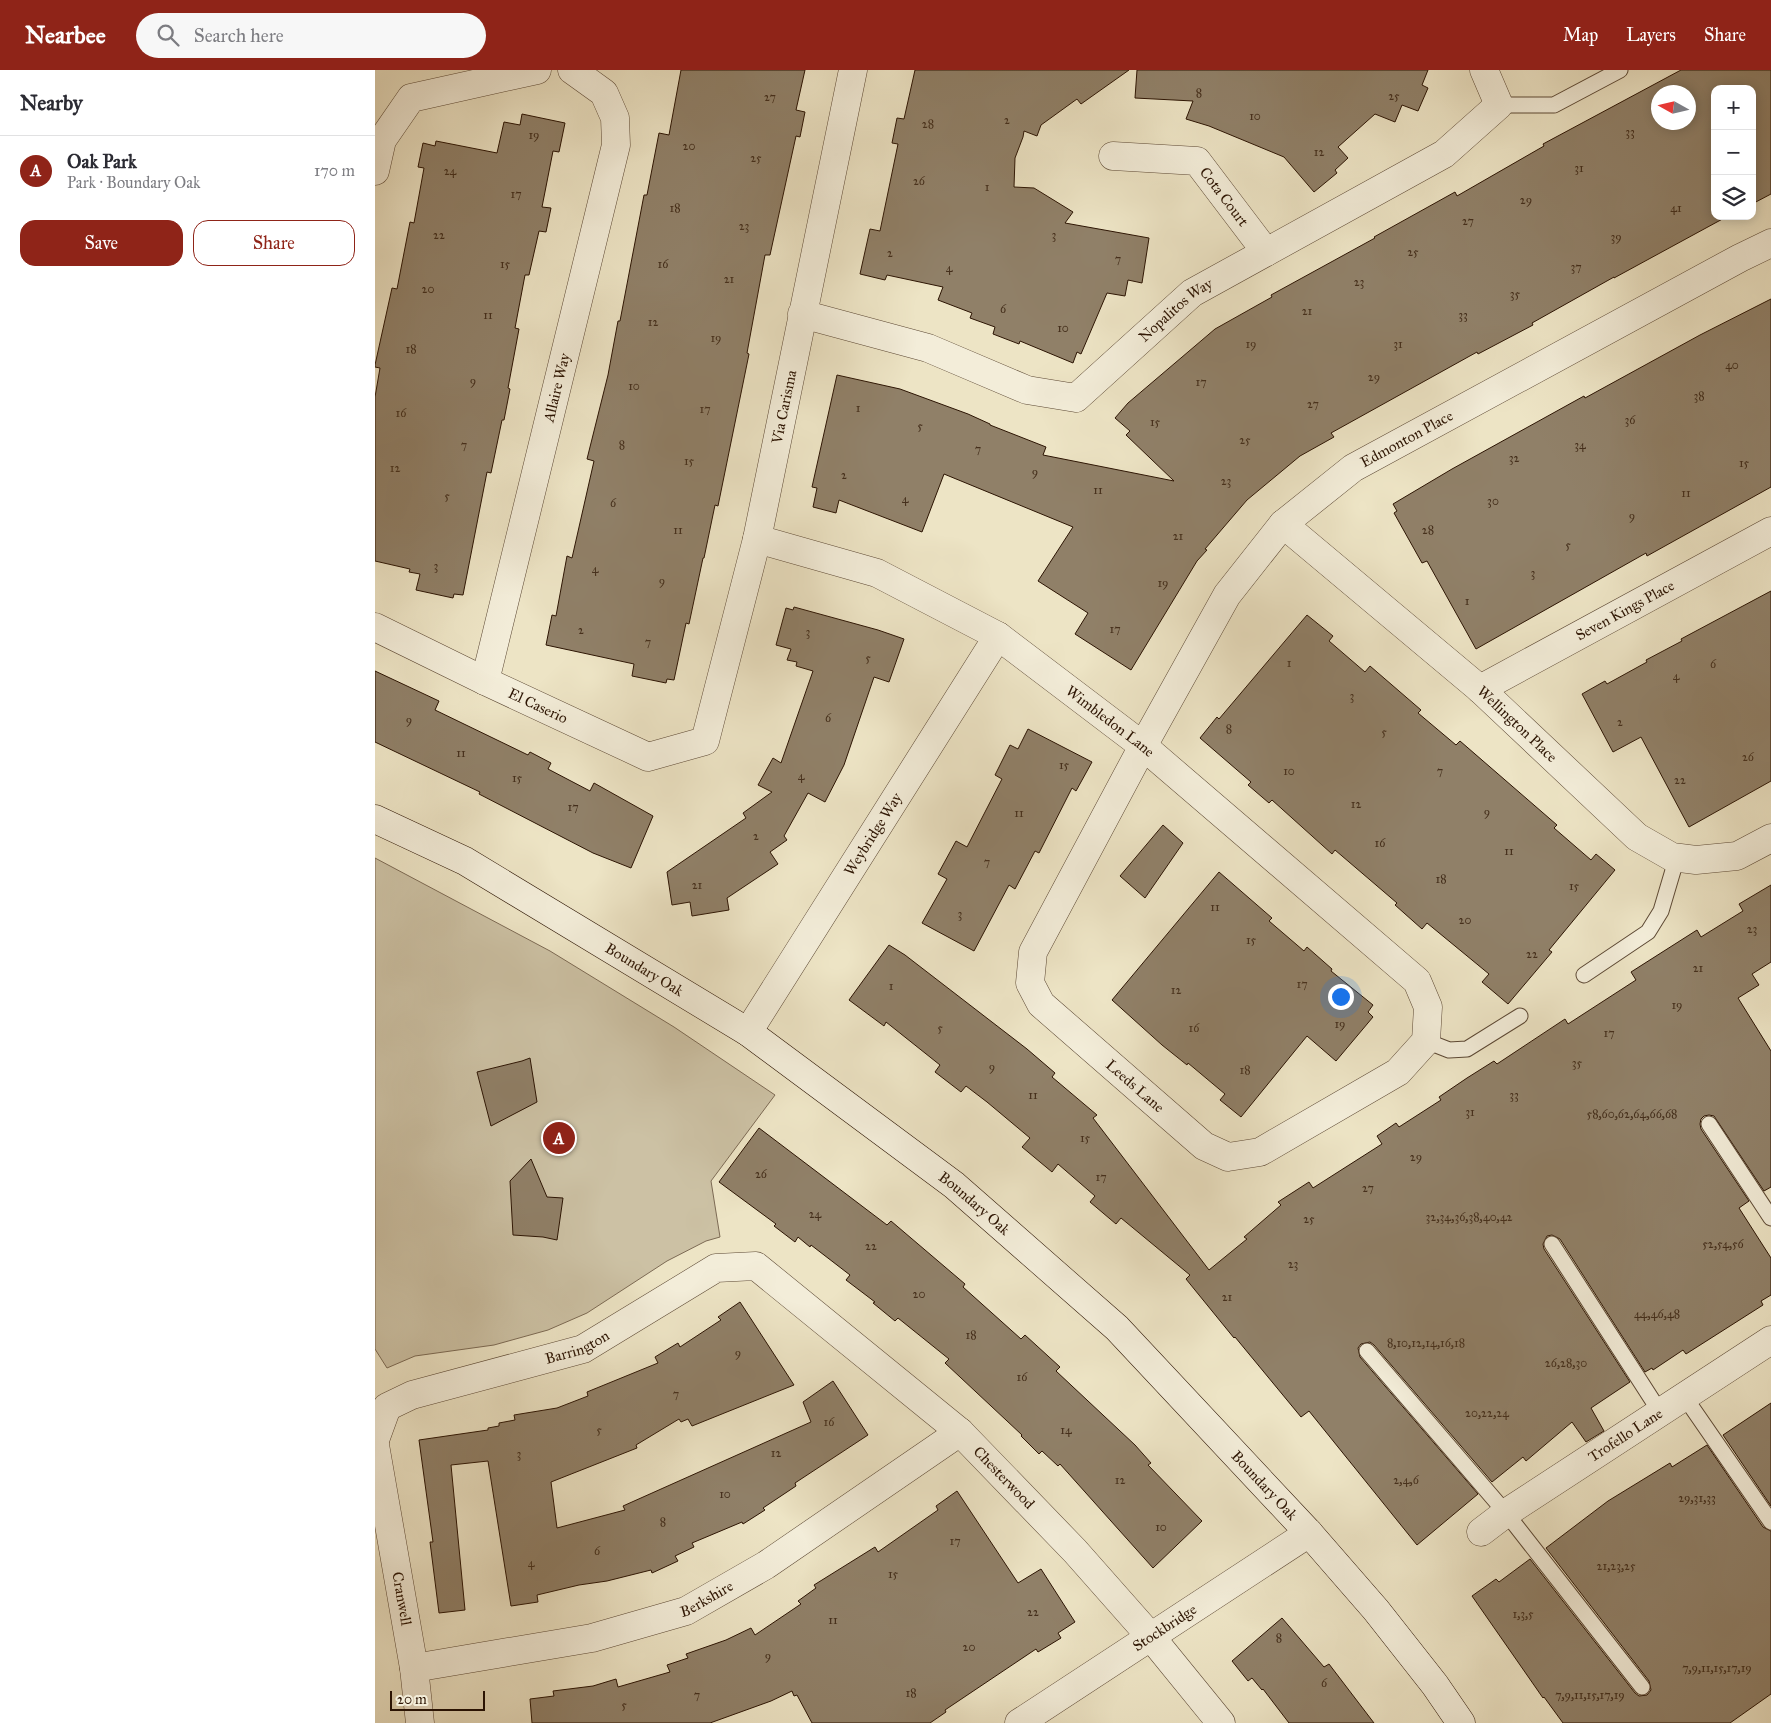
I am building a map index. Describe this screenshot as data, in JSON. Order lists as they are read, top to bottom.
{
  "streets": {
    "street": [
      "Cota Court",
      "Nopalitos Way",
      "Allaire Way",
      "Via Carisma",
      "Edmonton Place",
      "Seven Kings Place",
      "El Caserio",
      "Wimbledon Lane",
      "Wellington Place",
      "Weybridge Way",
      "Boundary Oak",
      "Leeds Lane",
      "Barrington",
      "Trofello Lane",
      "Chesterwood",
      "Berkshire",
      "Cranwell",
      "Stockbridge"
    ]
  },
  "crossings": [
    ["Cota Court", "Nopalitos Way"],
    ["Nopalitos Way", "Via Carisma"],
    ["Allaire Way", "El Caserio"],
    ["Via Carisma", "El Caserio"],
    ["Via Carisma", "Wimbledon Lane"],
    ["Edmonton Place", "Wimbledon Lane"],
    ["Edmonton Place", "Wellington Place"],
    ["Edmonton Place", "Leeds Lane"],
    ["Seven Kings Place", "Wellington Place"],
    ["Wimbledon Lane", "Weybridge Way"],
    ["Wimbledon Lane", "Leeds Lane"],
    ["Weybridge Way", "Boundary Oak"],
    ["Boundary Oak", "Stockbridge"],
    ["Barrington", "Chesterwood"],
    ["Chesterwood", "Berkshire"],
    ["Chesterwood", "Stockbridge"],
    ["Berkshire", "Cranwell"]
  ],
  "house_numbers": [
    "8",
    "25",
    "27",
    "10",
    "2",
    "28",
    "33",
    "19",
    "20",
    "12",
    "25",
    "31",
    "24",
    "26",
    "1",
    "17",
    "29",
    "18",
    "41",
    "27",
    "23",
    "22",
    "3",
    "39",
    "25",
    "2",
    "7",
    "15",
    "16",
    "37",
    "4",
    "21",
    "23",
    "20",
    "35",
    "6",
    "21",
    "11",
    "33",
    "12",
    "10",
    "19",
    "19",
    "31",
    "18",
    "40",
    "29",
    "9",
    "17",
    "10",
    "38",
    "27",
    "1",
    "17",
    "16",
    "36",
    "15",
    "5",
    "25",
    "7",
    "8",
    "34",
    "7",
    "32",
    "15",
    "15",
    "12",
    "9",
    "2",
    "23",
    "11",
    "11",
    "5",
    "4",
    "30",
    "6",
    "9",
    "11",
    "28",
    "21",
    "5",
    "3",
    "4",
    "3",
    "9",
    "19",
    "1",
    "17",
    "2",
    "3",
    "7",
    "5",
    "1",
    "6",
    "4",
    "3",
    "6",
    "9",
    "2",
    "8",
    "5",
    "11",
    "26",
    "15",
    "10",
    "7",
    "4",
    "15",
    "22",
    "12",
    "17",
    "9",
    "11",
    "2",
    "16",
    "11",
    "7",
    "18",
    "21",
    "15",
    "11",
    "3",
    "20",
    "23",
    "15",
    "22",
    "21",
    "17",
    "1",
    "12",
    "19",
    "19",
    "5",
    "16",
    "17",
    "35",
    "9",
    "18",
    "11",
    "33",
    "31",
    "58,60,62,64,66,68",
    "15",
    "29",
    "26",
    "17",
    "27",
    "24",
    "32,34,36,38,40,42",
    "25",
    "52,54,56",
    "22",
    "23",
    "20",
    "21",
    "44,46,48",
    "18",
    "8,10,12,14,16,18",
    "9",
    "26,28,30",
    "16",
    "7",
    "20,22,24",
    "16",
    "5",
    "14",
    "12",
    "3",
    "12",
    "2,4,6",
    "10",
    "29,31,33",
    "8",
    "10",
    "17",
    "6",
    "4",
    "21,23,25",
    "15",
    "22",
    "1,3,5",
    "11",
    "8",
    "20",
    "9",
    "7,9,11,15,17,19",
    "6",
    "18",
    "7",
    "7,9,11,15,17,19",
    "5"
  ],
  "scale_bar": "20 m",
  "north": "left",
  "page": {
    "header": "Nearbee",
    "search": "Search here",
    "nav": ["Map", "Layers", "Share"],
    "heading": "Nearby",
    "map_buttons": ["+", "−"],
    "list": [
      {
        "mark": "A",
        "name": "Oak Park",
        "note": "Park · Boundary Oak",
        "value": "170 m"
      }
    ],
    "buttons": ["Save", "Share"],
    "pins": "A",
    "scale": "20 m"
  }
}
